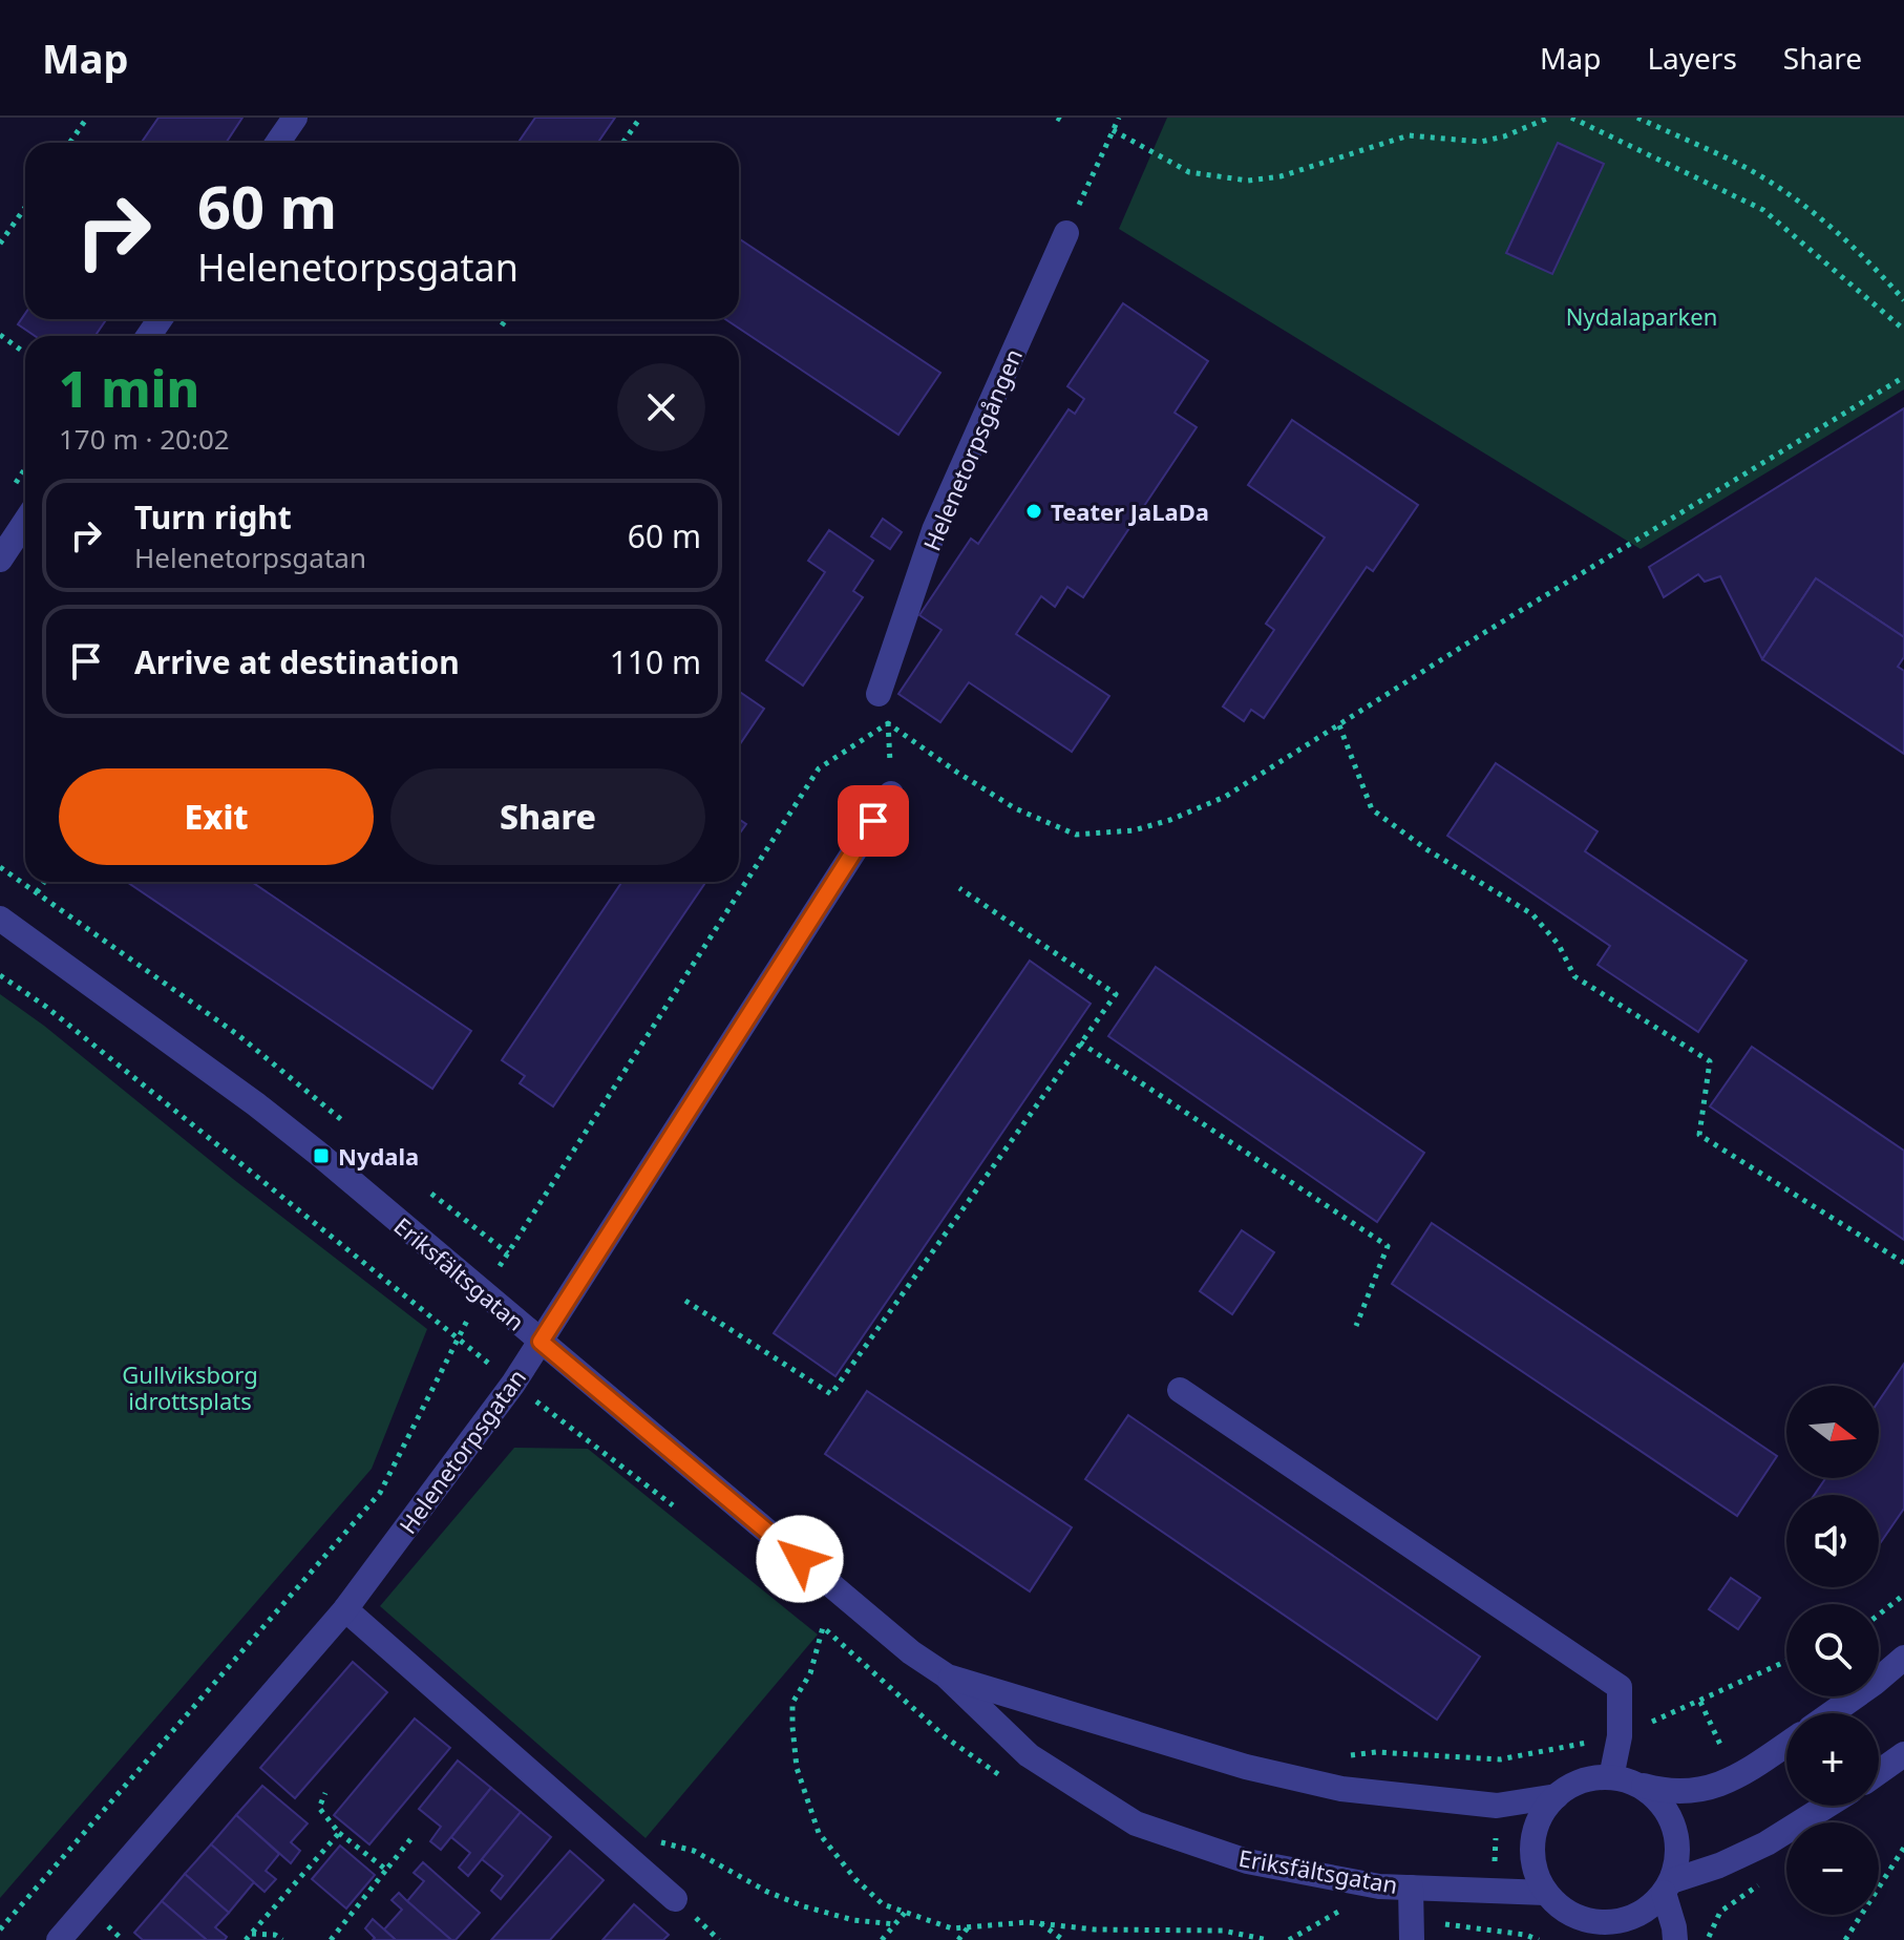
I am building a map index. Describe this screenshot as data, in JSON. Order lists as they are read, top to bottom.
{
  "streets": {
    "street": ["Helenetorpsgången", "Eriksfältsgatan", "Helenetorpsgatan"]
  },
  "crossings": [
    ["Eriksfältsgatan", "Helenetorpsgatan"]
  ],
  "parks": ["Nydalaparken", "Gullviksborg idrottsplats"],
  "places": {
    "other": ["Teater JaLaDa"],
    "transit": ["Nydala"]
  },
  "north": "right",
  "page": {
    "header": "Map",
    "nav": ["Map", "Layers", "Share"],
    "turn": ["60 m", "Helenetorpsgatan"],
    "heading": ["1 min", "170 m · 20:02"],
    "list": [
      {
        "name": "Turn right",
        "note": "Helenetorpsgatan",
        "value": "60 m"
      },
      {
        "name": "Arrive at destination",
        "value": "110 m"
      }
    ],
    "buttons": ["Exit", "Share"],
    "map_buttons": ["+", "−"]
  }
}
